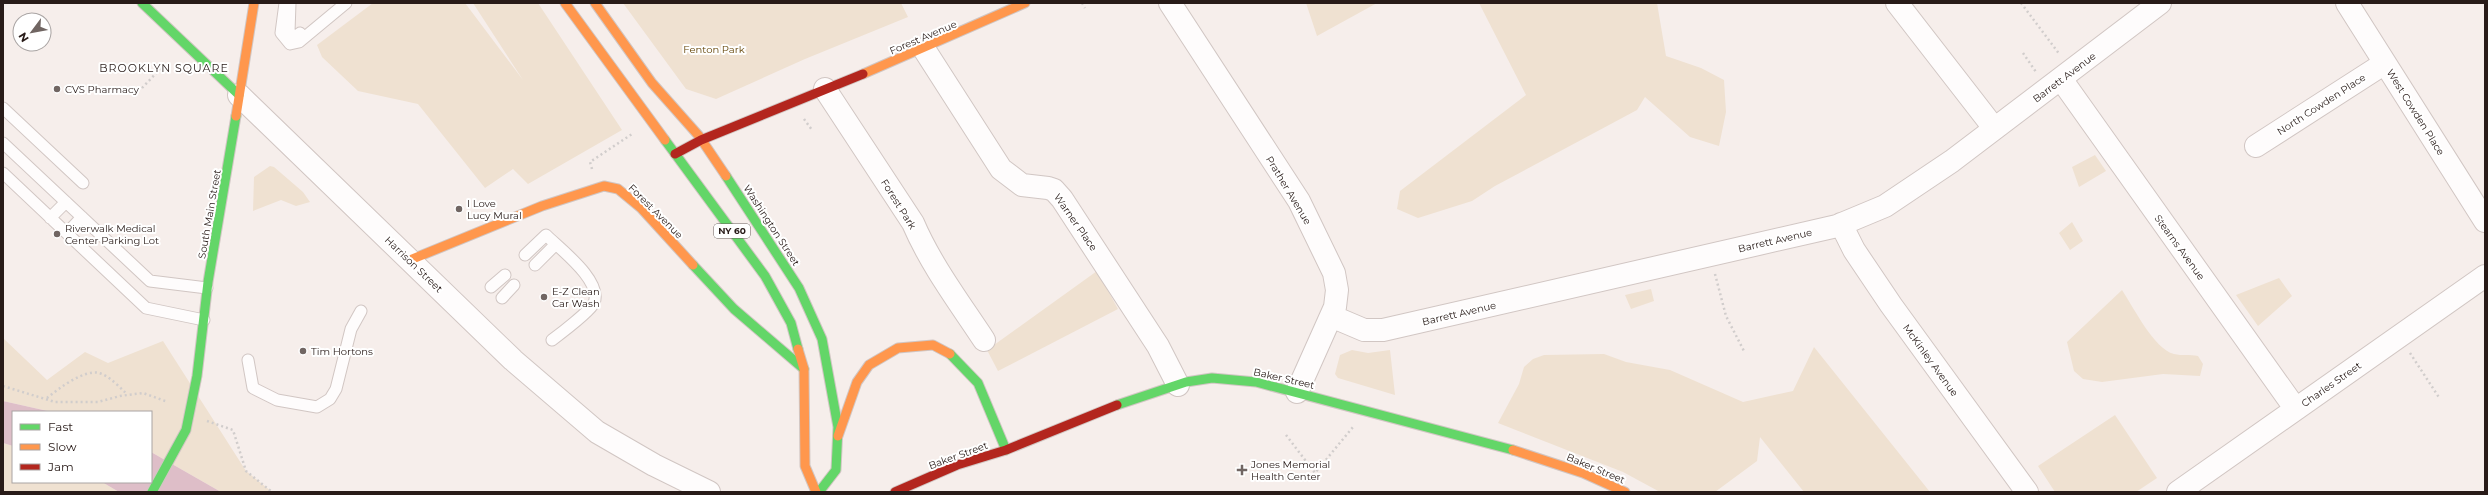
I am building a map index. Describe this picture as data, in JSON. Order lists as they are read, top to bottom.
{
  "streets": {
    "main road": [
      "Forest Avenue",
      "South Main Street",
      "Washington Street",
      "NY 60",
      "Harrison Street",
      "Baker Street"
    ],
    "street": [
      "Barrett Avenue",
      "North Cowden Place",
      "West Cowden Place",
      "Prather Avenue",
      "Forest Park",
      "Warner Place",
      "Stearns Avenue",
      "McKinley Avenue",
      "Charles Street"
    ]
  },
  "crossings": [
    ["Forest Avenue", "Forest Park"],
    ["Forest Avenue", "Warner Place"],
    ["Forest Avenue", "Washington Street"],
    ["Forest Avenue", "Harrison Street"],
    ["Barrett Avenue", "Prather Avenue"],
    ["Barrett Avenue", "Stearns Avenue"],
    ["Barrett Avenue", "McKinley Avenue"],
    ["North Cowden Place", "West Cowden Place"],
    ["Prather Avenue", "Baker Street"],
    ["South Main Street", "Harrison Street"],
    ["Warner Place", "Baker Street"],
    ["Stearns Avenue", "Charles Street"]
  ],
  "districts": ["BROOKLYN SQUARE"],
  "parks": ["Fenton Park"],
  "places": {
    "other": [
      "CVS Pharmacy",
      "I Love Lucy Mural",
      "Riverwalk Medical Center Parking Lot",
      "E-Z Clean Car Wash",
      "Tim Hortons"
    ],
    "health": ["Jones Memorial Health Center"]
  },
  "legend": ["Fast", "Slow", "Jam"],
  "north": "bottom left"
}
